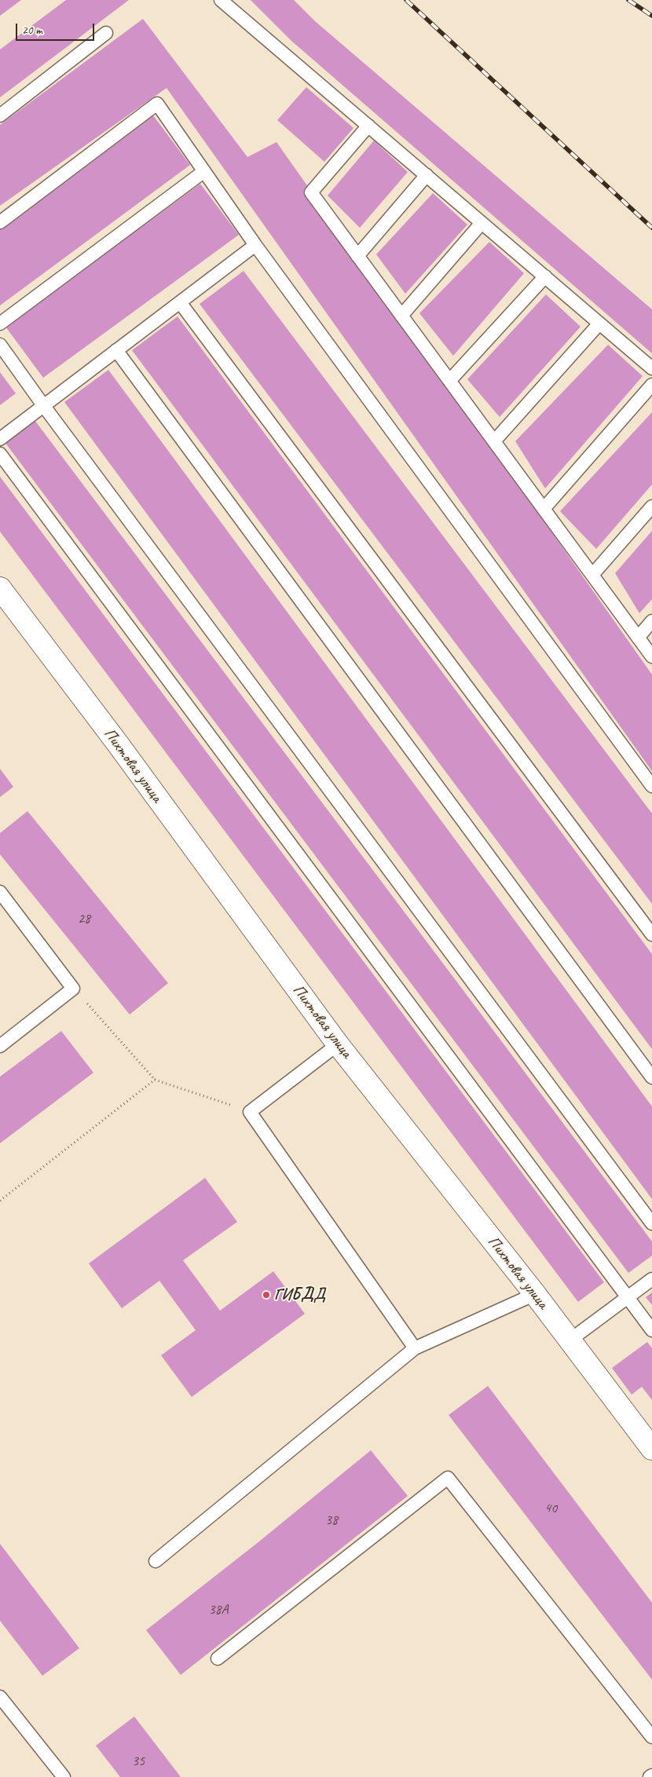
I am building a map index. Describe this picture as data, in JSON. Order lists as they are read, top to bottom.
{
  "streets": {
    "street": ["Пихтовая улица"]
  },
  "places": ["ГИБДД"],
  "house_numbers": [
    "28",
    "40",
    "38",
    "38А",
    "35"
  ],
  "scale_bar": "20 m"
}
